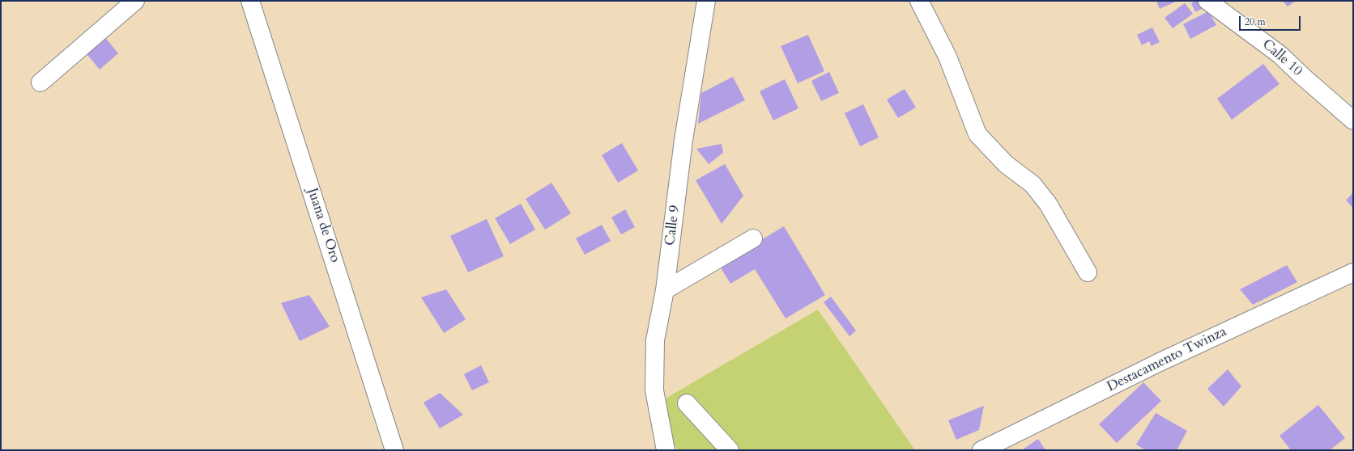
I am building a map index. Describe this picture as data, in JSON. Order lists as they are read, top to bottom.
{
  "streets": {
    "street": [
      "Calle 10",
      "Juana de Oro",
      "Calle 9",
      "Destacamento Twinza"
    ]
  },
  "scale_bar": "20 m"
}
